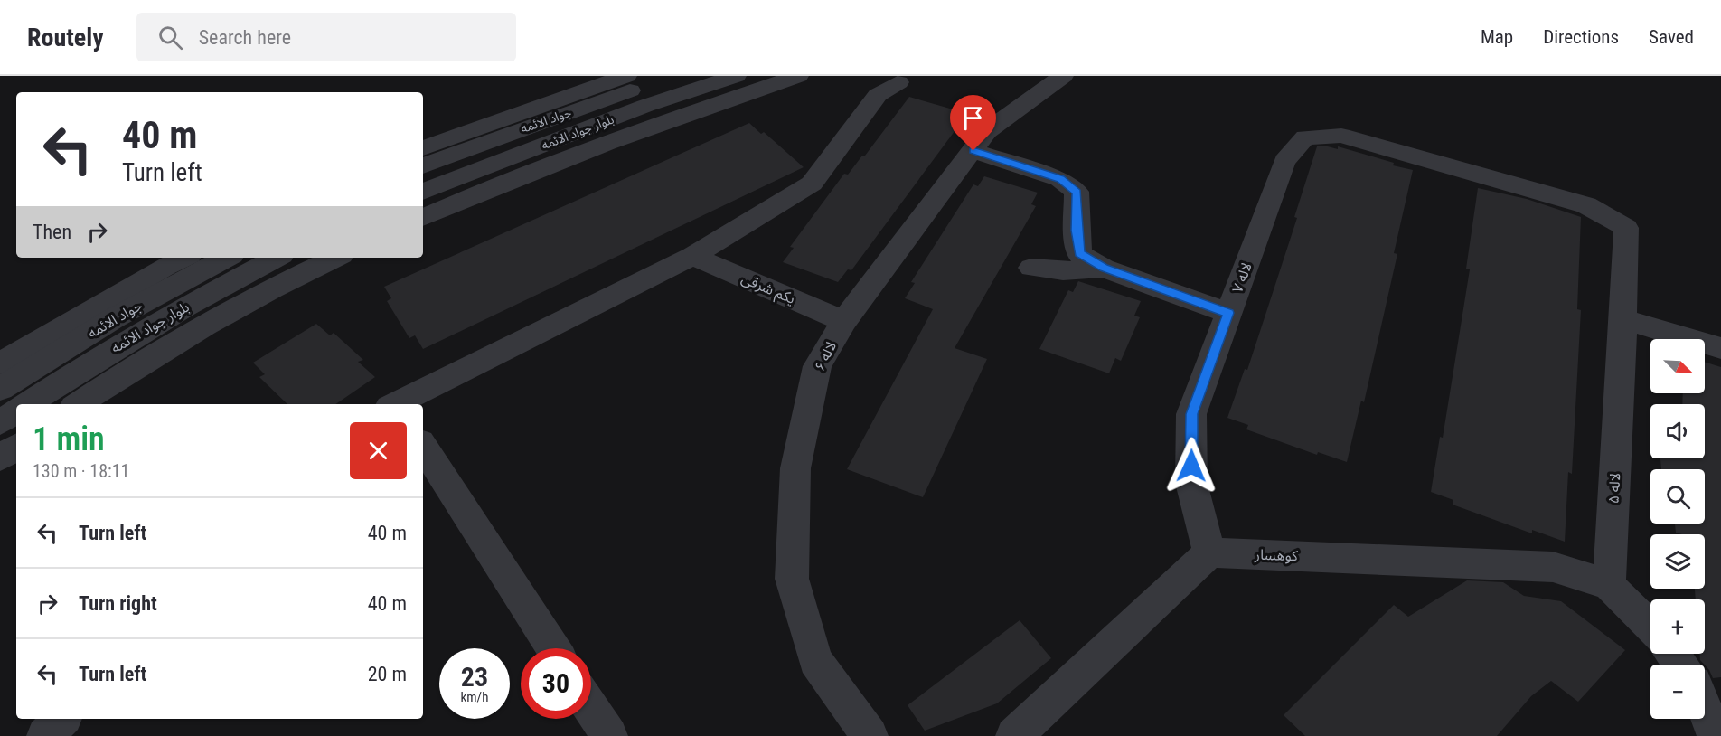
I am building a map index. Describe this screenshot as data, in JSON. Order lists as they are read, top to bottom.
{
  "streets": {
    "street": [
      "جواد الائمه",
      "بلوار جواد الائمه",
      "لاله ۷",
      "یکم شرقی",
      "لاله ۶",
      "لاله ۵",
      "کوهسار"
    ]
  },
  "crossings": [
    ["لاله ۷", "لاله ۵"],
    ["لاله ۷", "کوهسار"],
    ["یکم شرقی", "لاله ۶"],
    ["لاله ۵", "کوهسار"]
  ],
  "north": "bottom right",
  "page": {
    "header": "Routely",
    "search": "Search here",
    "nav": ["Map", "Directions", "Saved"],
    "turn": ["40 m", "Turn left"],
    "then": "Then",
    "map_buttons": ["+", "−"],
    "heading": ["1 min", "130 m · 18:11"],
    "list": [
      {
        "name": "Turn left",
        "value": "40 m"
      },
      {
        "name": "Turn right",
        "value": "40 m"
      },
      {
        "name": "Turn left",
        "value": "20 m"
      }
    ],
    "speed": "23 km/h",
    "limit": "30"
  }
}
